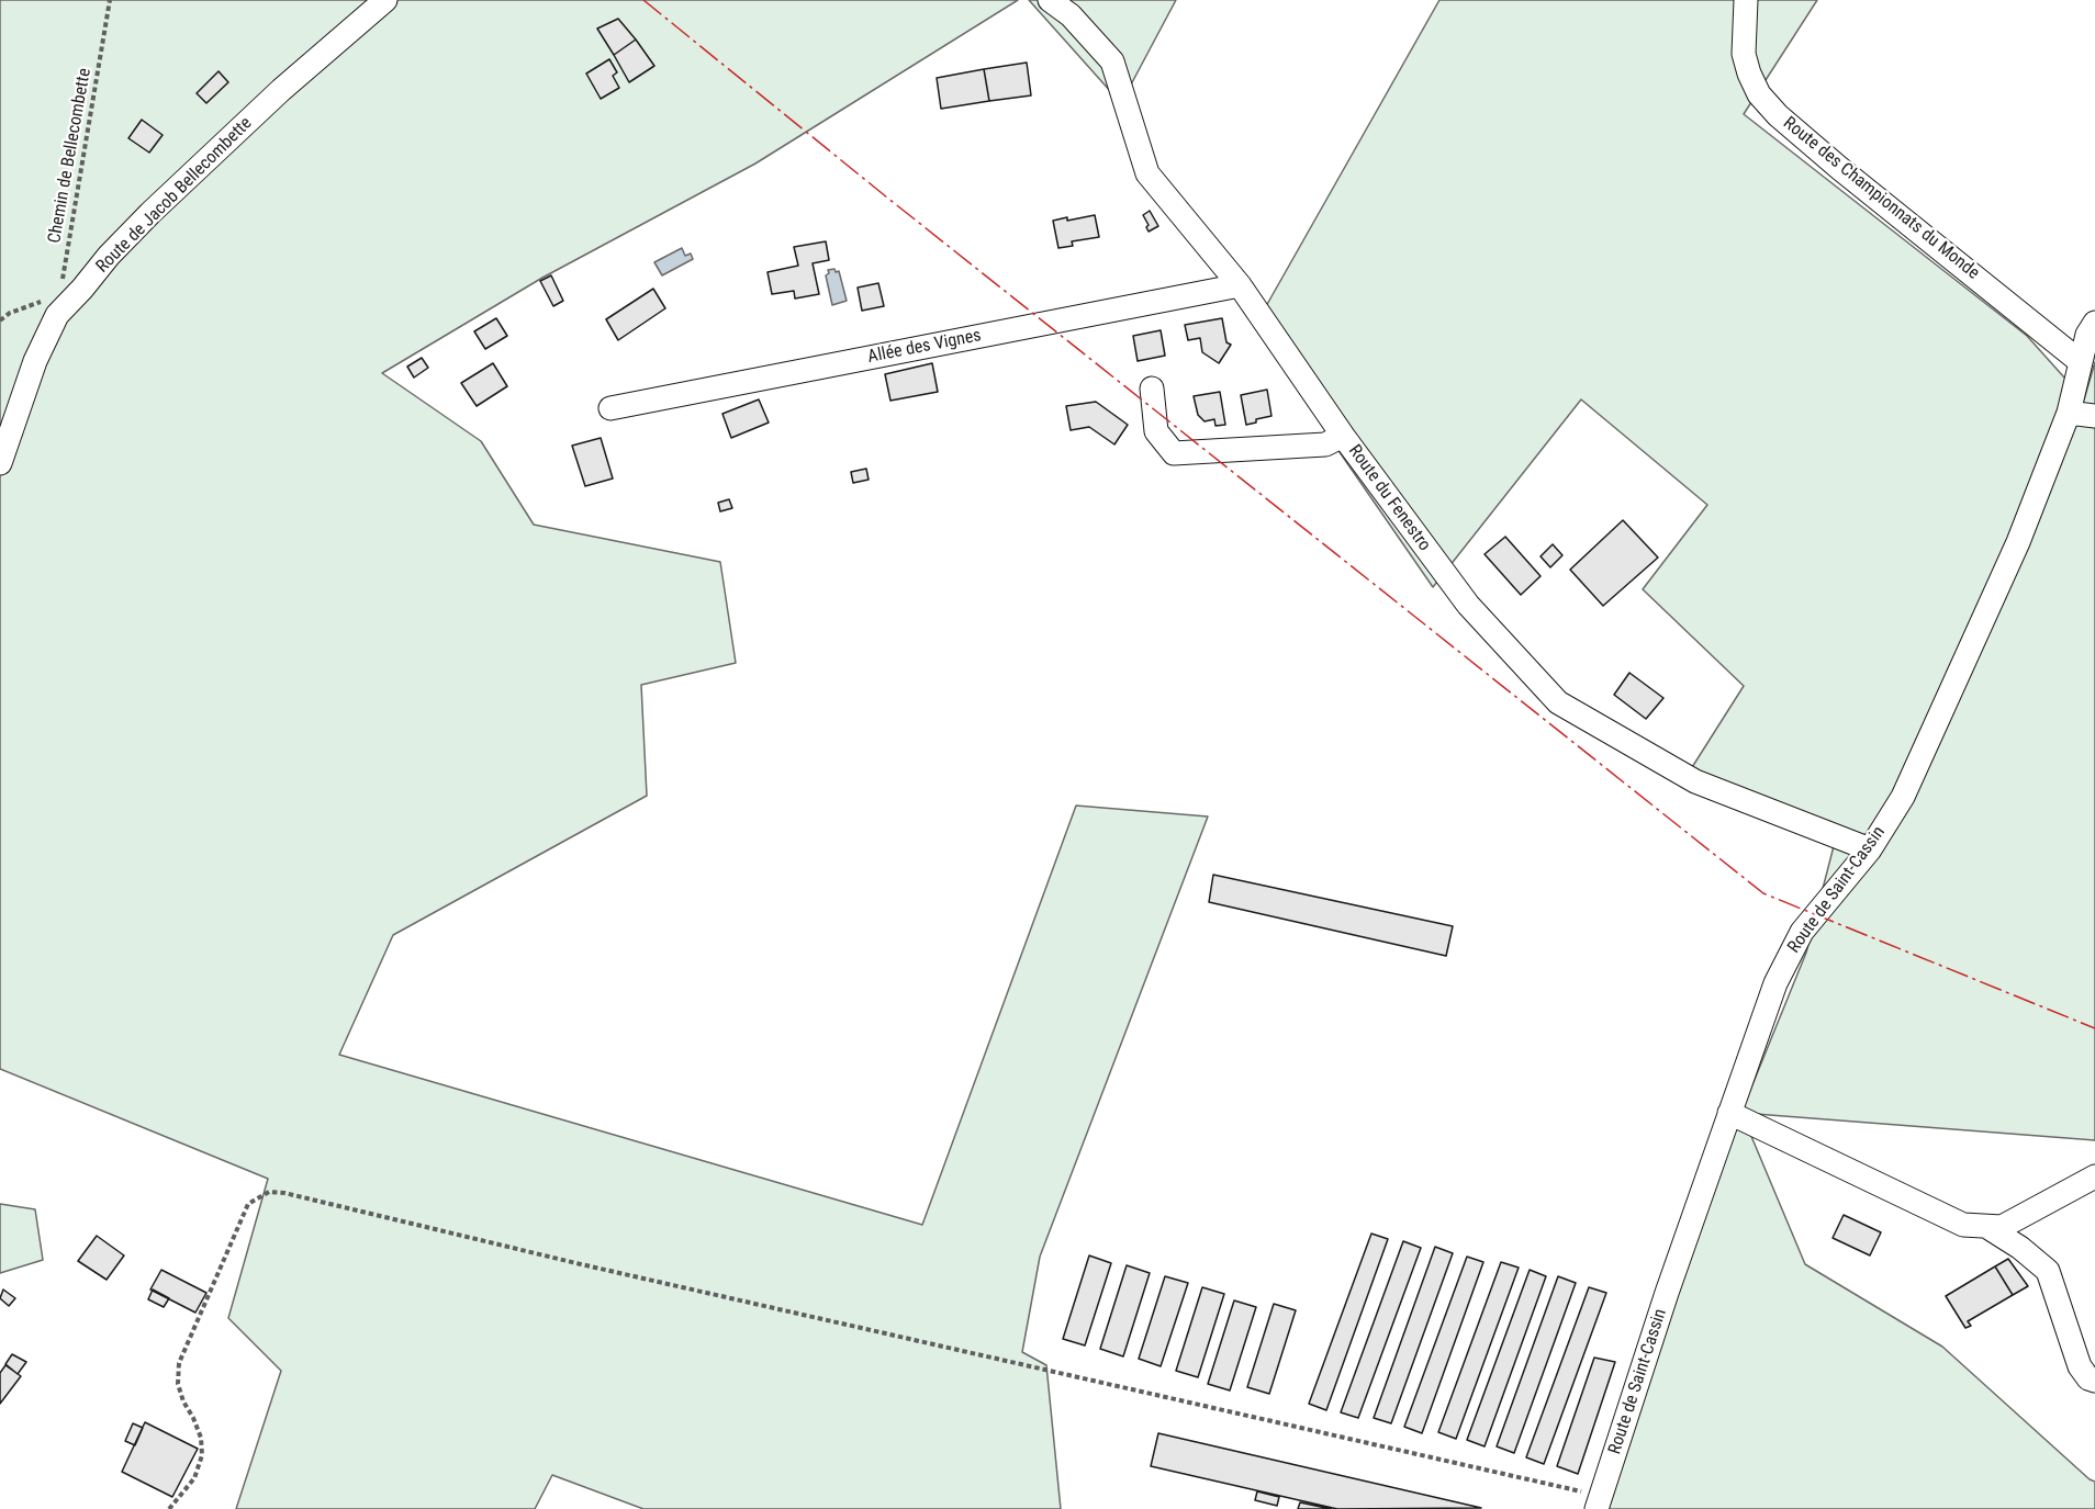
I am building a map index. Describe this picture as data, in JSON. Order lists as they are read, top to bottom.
{
  "streets": {
    "street": [
      "Route de Jacob Bellecombette",
      "Route des Championnats du Monde",
      "Allée des Vignes",
      "Route du Fenestro",
      "Route de Saint-Cassin"
    ],
    "path": ["Chemin de Bellecombette"]
  },
  "crossings": [
    ["Route des Championnats du Monde", "Route de Saint-Cassin"],
    ["Allée des Vignes", "Route du Fenestro"],
    ["Route du Fenestro", "Route de Saint-Cassin"]
  ]
}
